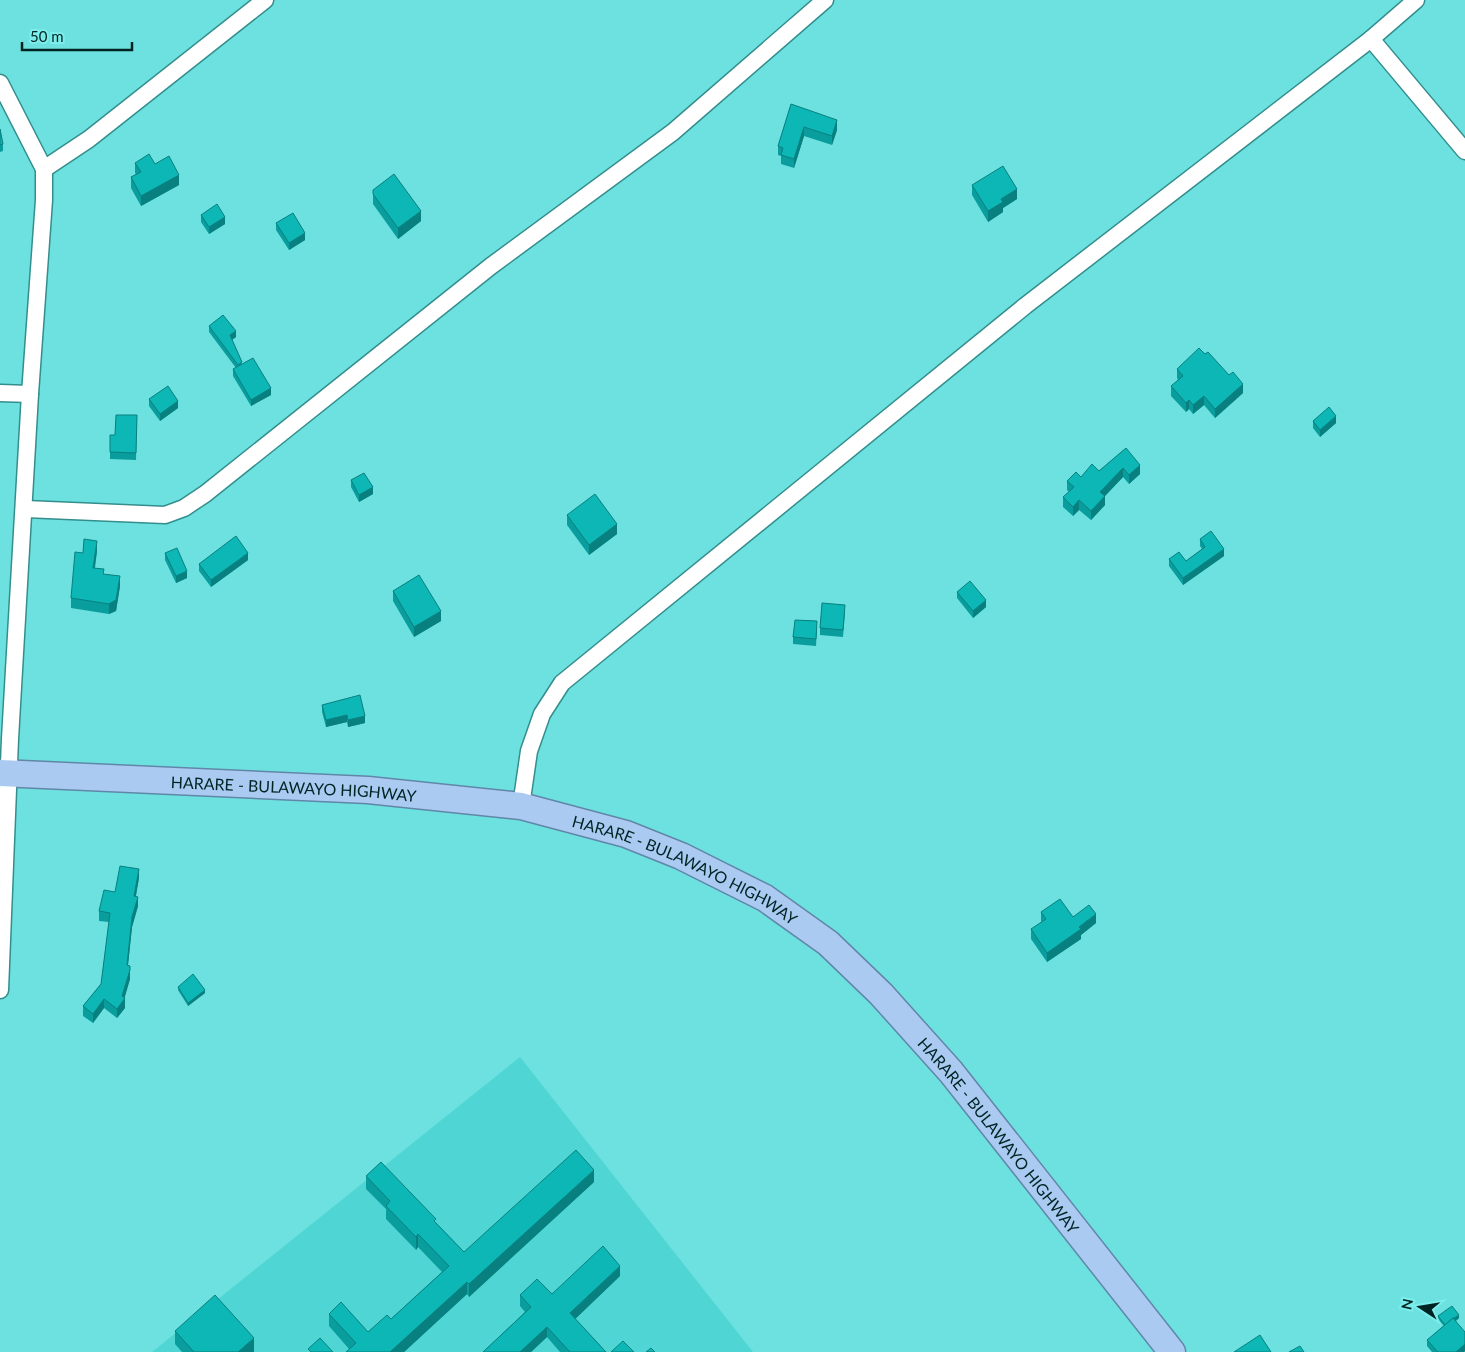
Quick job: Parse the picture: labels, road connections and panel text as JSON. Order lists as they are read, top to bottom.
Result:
{
  "streets": {
    "highway": ["HARARE - BULAWAYO HIGHWAY"]
  },
  "scale_bar": "50 m",
  "north": "left"
}
